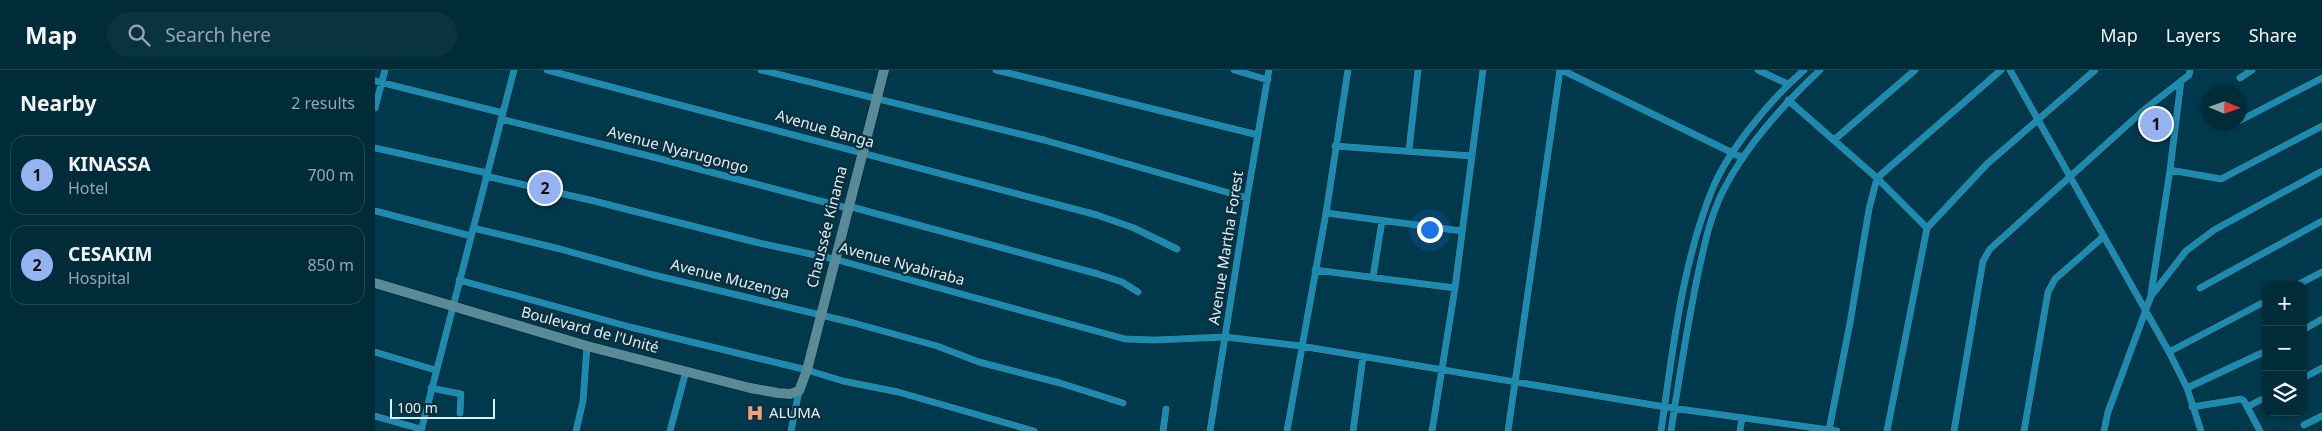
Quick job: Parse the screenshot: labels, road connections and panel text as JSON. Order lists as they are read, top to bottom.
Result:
{
  "streets": {
    "street": [
      "Avenue Banga",
      "Avenue Nyarugongo",
      "Chaussée Kinama",
      "Avenue Martha Forest",
      "Avenue Nyabiraba",
      "Avenue Muzenga",
      "Boulevard de l'Unité"
    ]
  },
  "crossings": [
    ["Avenue Banga", "Chaussée Kinama"],
    ["Avenue Nyarugongo", "Chaussée Kinama"],
    ["Chaussée Kinama", "Avenue Nyabiraba"],
    ["Chaussée Kinama", "Avenue Muzenga"],
    ["Chaussée Kinama", "Boulevard de l'Unité"],
    ["Avenue Martha Forest", "Avenue Nyabiraba"]
  ],
  "places": {
    "hospital": ["ALUMA"]
  },
  "scale_bar": "100 m",
  "north": "right",
  "page": {
    "header": "Map",
    "search": "Search here",
    "nav": ["Map", "Layers", "Share"],
    "heading": ["Nearby", "2 results"],
    "pins": ["1", "2"],
    "list": [
      {
        "mark": "1",
        "name": "KINASSA",
        "note": "Hotel",
        "value": "700 m"
      },
      {
        "mark": "2",
        "name": "CESAKIM",
        "note": "Hospital",
        "value": "850 m"
      }
    ],
    "map_buttons": ["+", "−"],
    "scale": "100 m"
  }
}
